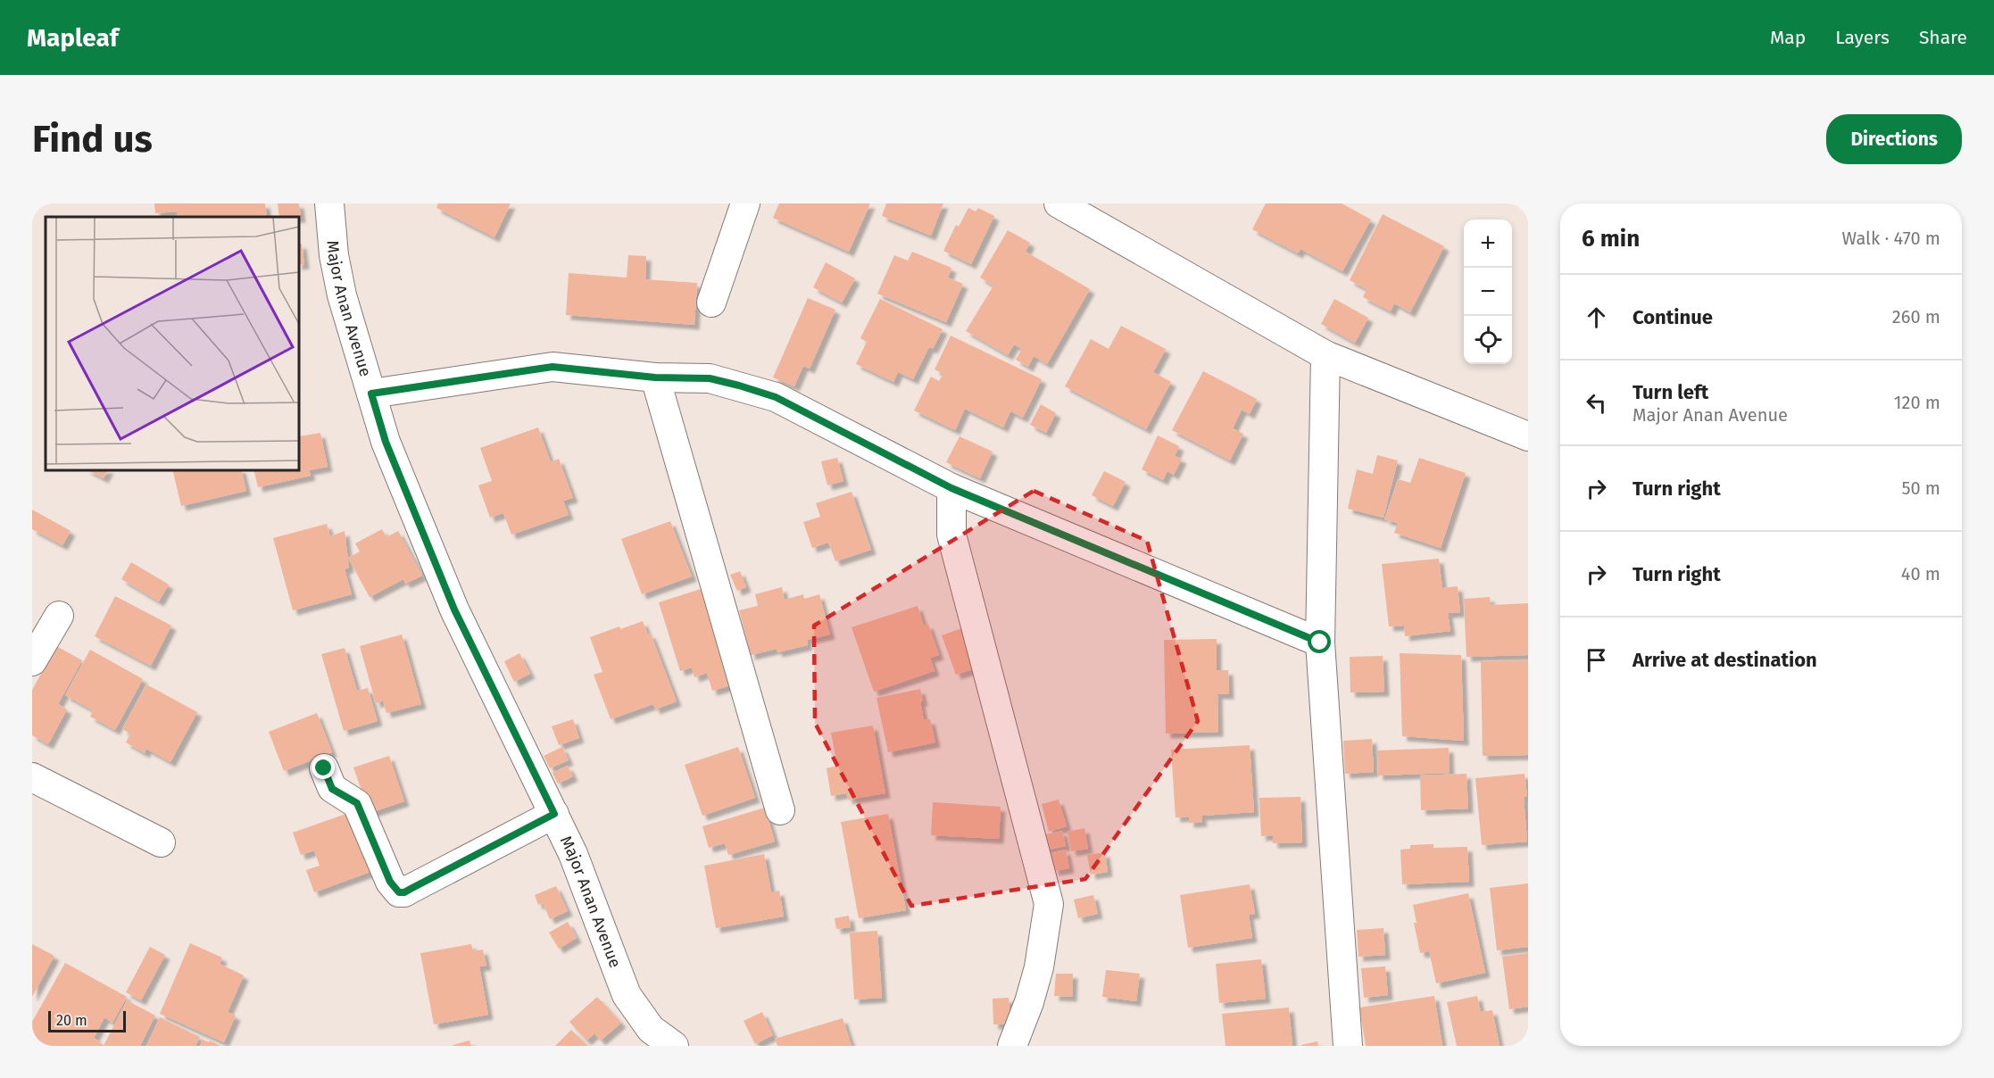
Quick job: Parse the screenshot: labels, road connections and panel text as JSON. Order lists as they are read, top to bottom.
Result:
{
  "streets": {
    "street": ["Major Anan Avenue"]
  },
  "scale_bar": "20 m",
  "page": {
    "header": "Mapleaf",
    "nav": ["Map", "Layers", "Share"],
    "buttons": "Directions",
    "title": "Find us",
    "heading": ["6 min", "Walk · 470 m"],
    "map_buttons": ["+", "−"],
    "list": [
      ["Continue", "260 m"],
      ["Turn left", "Major Anan Avenue", "120 m"],
      ["Turn right", "50 m"],
      ["Turn right", "40 m"],
      "Arrive at destination"
    ],
    "scale": "20 m"
  }
}
